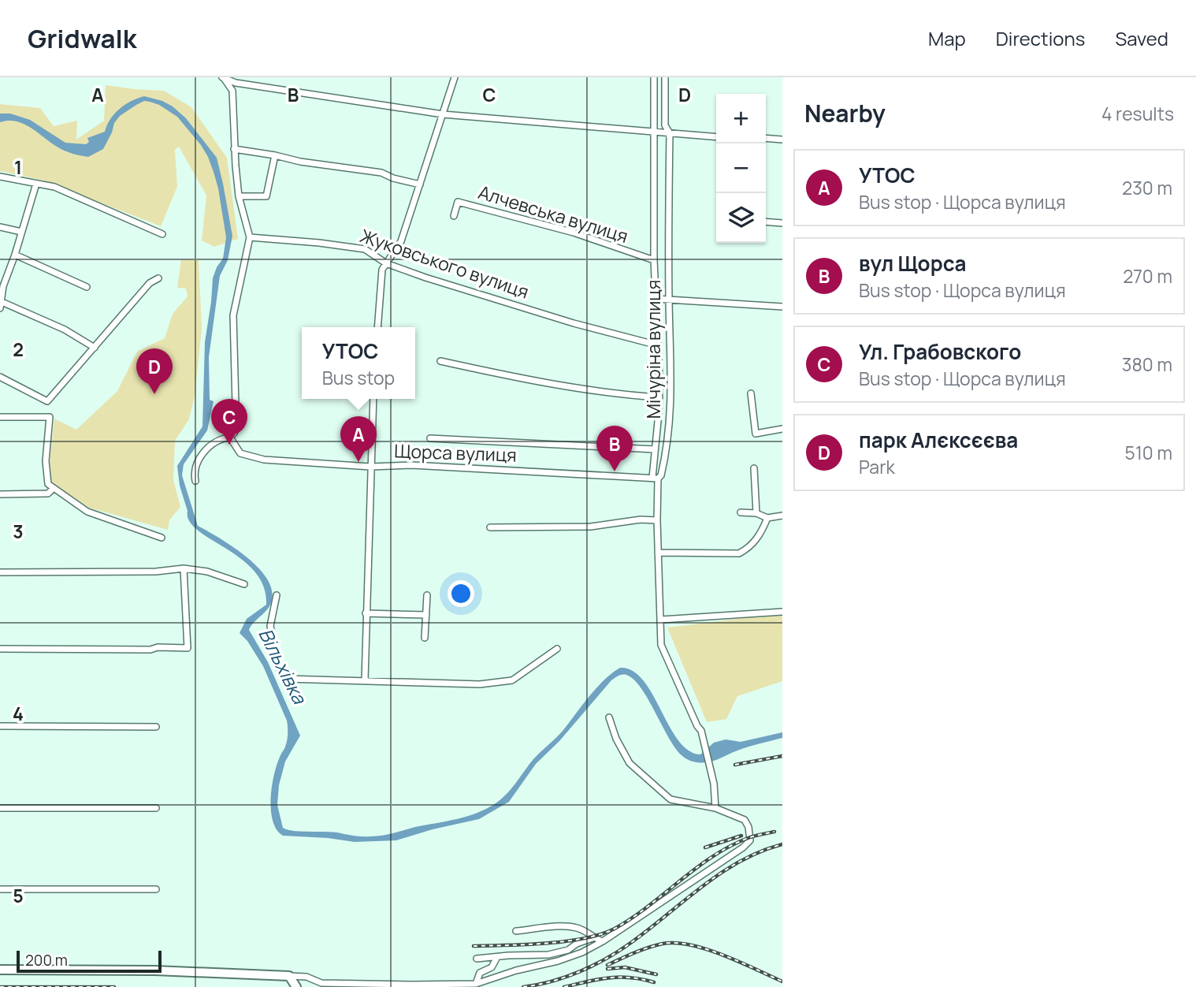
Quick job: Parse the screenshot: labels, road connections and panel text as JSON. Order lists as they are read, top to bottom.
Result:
{
  "streets": {
    "street": [
      "Алчевська вулиця",
      "Жуковського вулиця",
      "Мічуріна вулиця",
      "Щорса вулиця"
    ]
  },
  "crossings": [
    ["Алчевська вулиця", "Мічуріна вулиця"],
    ["Жуковського вулиця", "Мічуріна вулиця"],
    ["Мічуріна вулиця", "Щорса вулиця"]
  ],
  "water": ["Вільхівка"],
  "scale_bar": "200 m",
  "page": {
    "header": "Gridwalk",
    "nav": ["Map", "Directions", "Saved"],
    "heading": ["Nearby", "4 results"],
    "map_buttons": ["+", "−"],
    "list": [
      {
        "mark": "A",
        "name": "УТОС",
        "note": "Bus stop · Щорса вулиця",
        "value": "230 m"
      },
      {
        "mark": "B",
        "name": "вул Щорса",
        "note": "Bus stop · Щорса вулиця",
        "value": "270 m"
      },
      {
        "mark": "C",
        "name": "Ул. Грабовского",
        "note": "Bus stop · Щорса вулиця",
        "value": "380 m"
      },
      {
        "mark": "D",
        "name": "парк Алєксєєва",
        "note": "Park",
        "value": "510 m"
      }
    ],
    "popup": ["УТОС", "Bus stop"],
    "pins": [
      "D",
      "C",
      "A",
      "B"
    ],
    "scale": "200 m"
  },
  "grid": {
    "columns": [
      "A",
      "B",
      "C",
      "D"
    ],
    "rows": [
      "1",
      "2",
      "3",
      "4",
      "5"
    ]
  }
}
